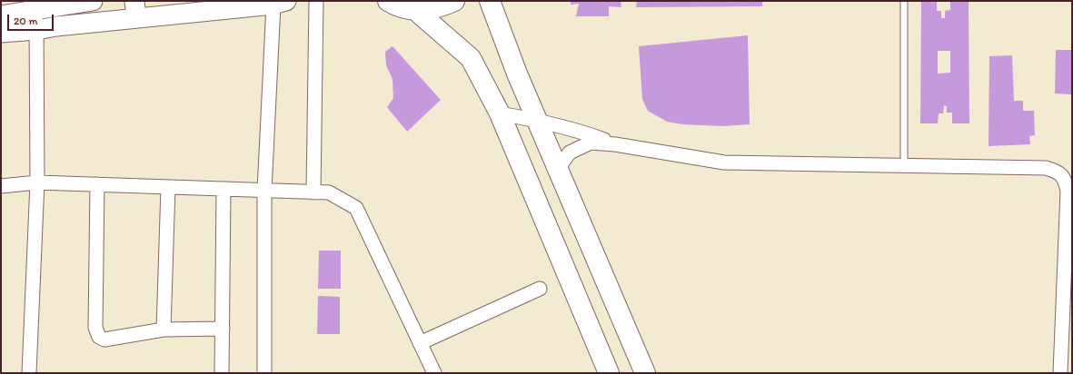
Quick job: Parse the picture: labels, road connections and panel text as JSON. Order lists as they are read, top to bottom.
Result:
{
  "scale_bar": "20 m"
}
